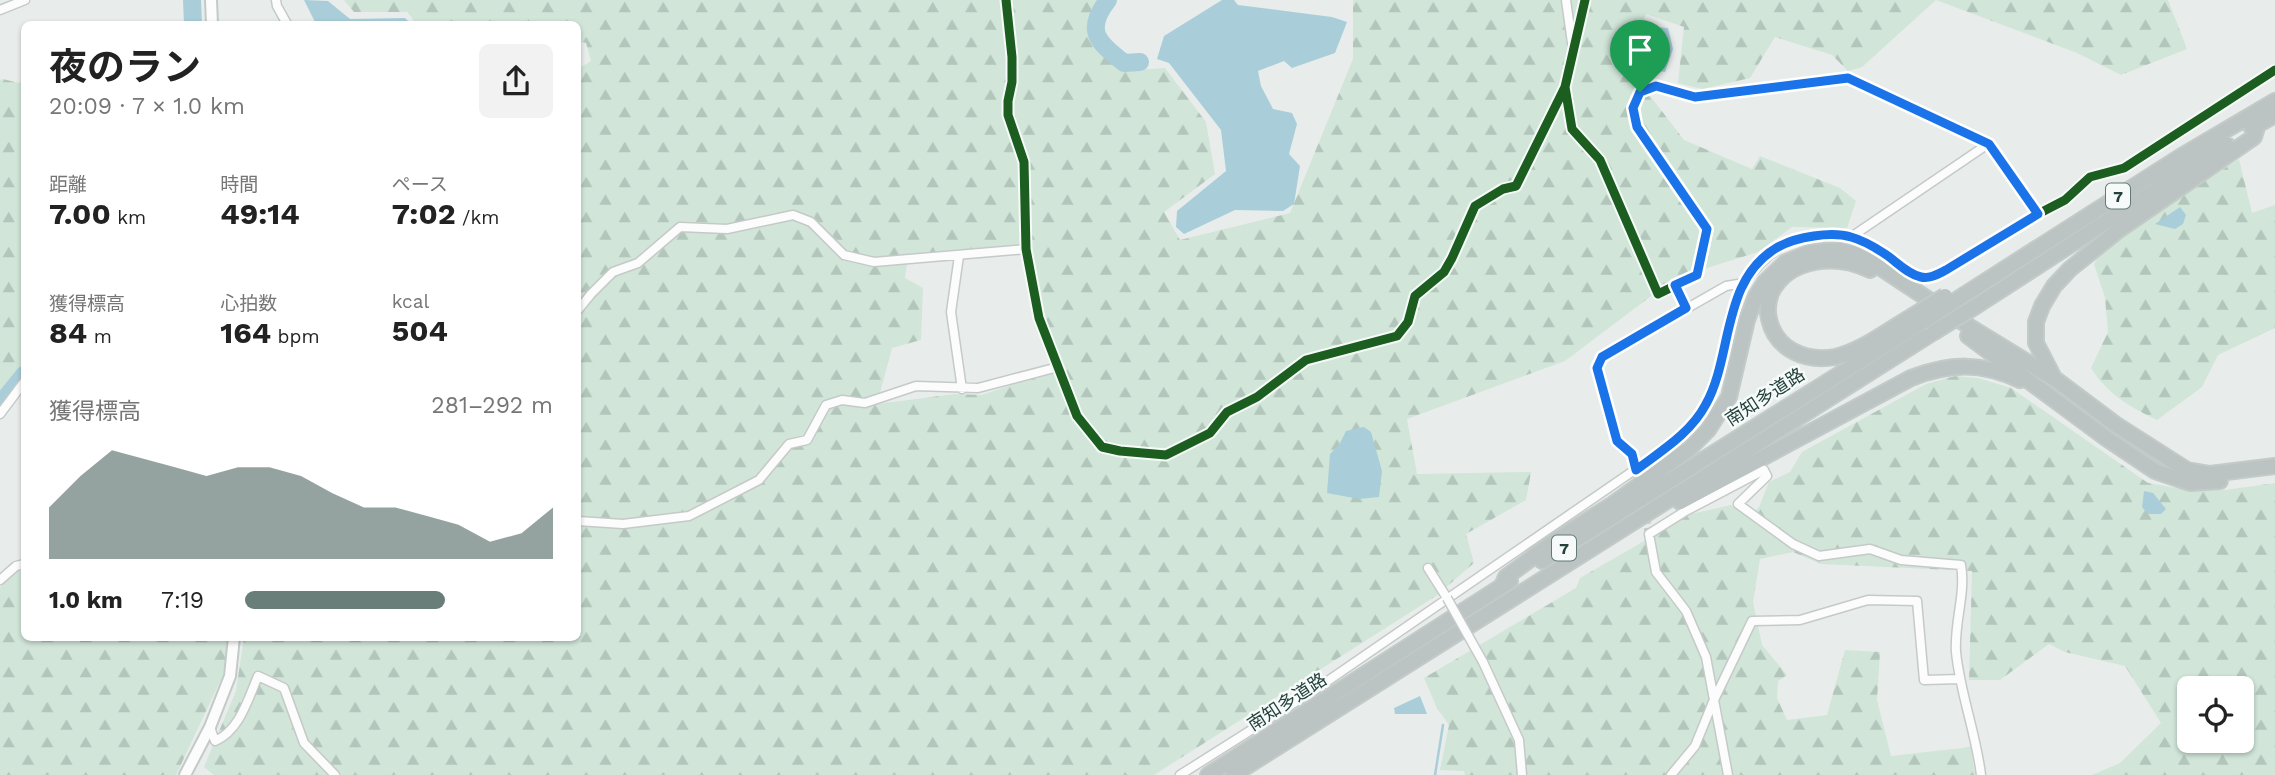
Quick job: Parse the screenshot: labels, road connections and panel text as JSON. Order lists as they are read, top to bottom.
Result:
{
  "streets": {
    "highway": ["7", "南知多道路"]
  },
  "page": {
    "heading": ["夜のラン", "20:09 · 7 × 1.0 km"],
    "stats": [
      ["距離", "7.00 km"],
      ["時間", "49:14"],
      ["ペース", "7:02 /km"],
      ["獲得標高", "84 m"],
      ["心拍数", "164 bpm"],
      ["kcal", "504"]
    ],
    "chart": ["獲得標高", "281–292 m"],
    "list": [
      {
        "name": "1.0 km",
        "note": "7:19"
      }
    ]
  }
}
